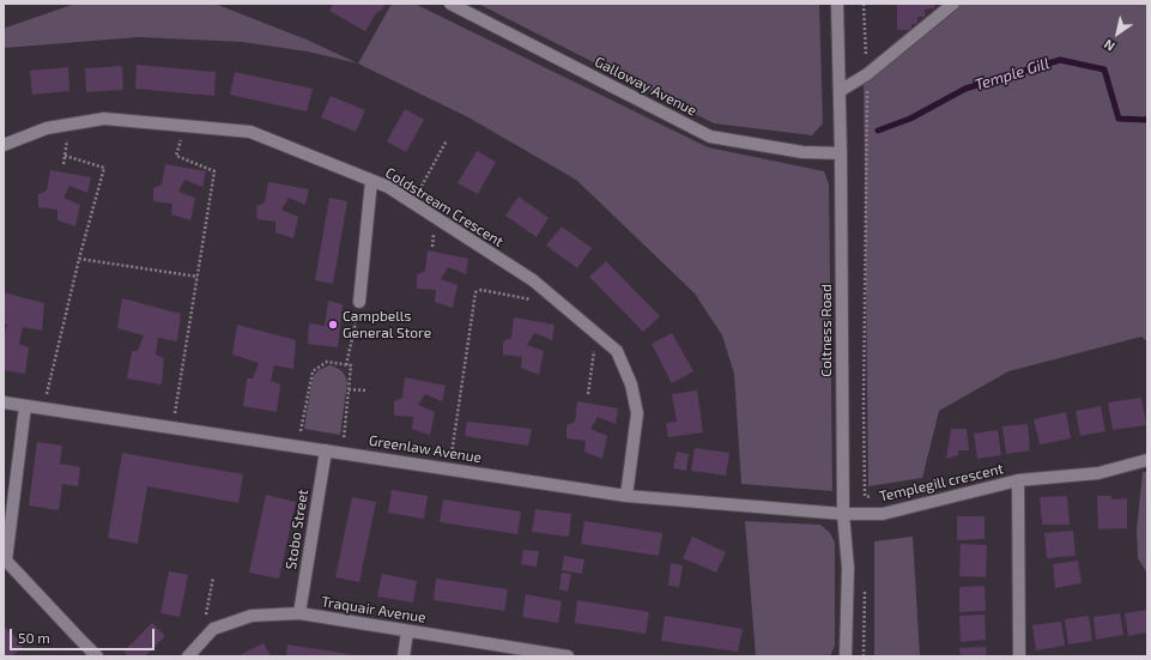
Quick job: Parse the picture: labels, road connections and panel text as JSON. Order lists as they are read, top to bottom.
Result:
{
  "streets": {
    "street": [
      "Galloway Avenue",
      "Coldstream Crescent",
      "Coltness Road",
      "Greenlaw Avenue",
      "Templegill crescent",
      "Stobo Street",
      "Traquair Avenue"
    ]
  },
  "crossings": [
    ["Galloway Avenue", "Coltness Road"],
    ["Coldstream Crescent", "Greenlaw Avenue"],
    ["Coltness Road", "Greenlaw Avenue"],
    ["Coltness Road", "Templegill crescent"],
    ["Greenlaw Avenue", "Templegill crescent"],
    ["Greenlaw Avenue", "Stobo Street"],
    ["Stobo Street", "Traquair Avenue"]
  ],
  "water": ["Temple Gill"],
  "places": ["Campbells General Store"],
  "scale_bar": "50 m",
  "north": "bottom left"
}
